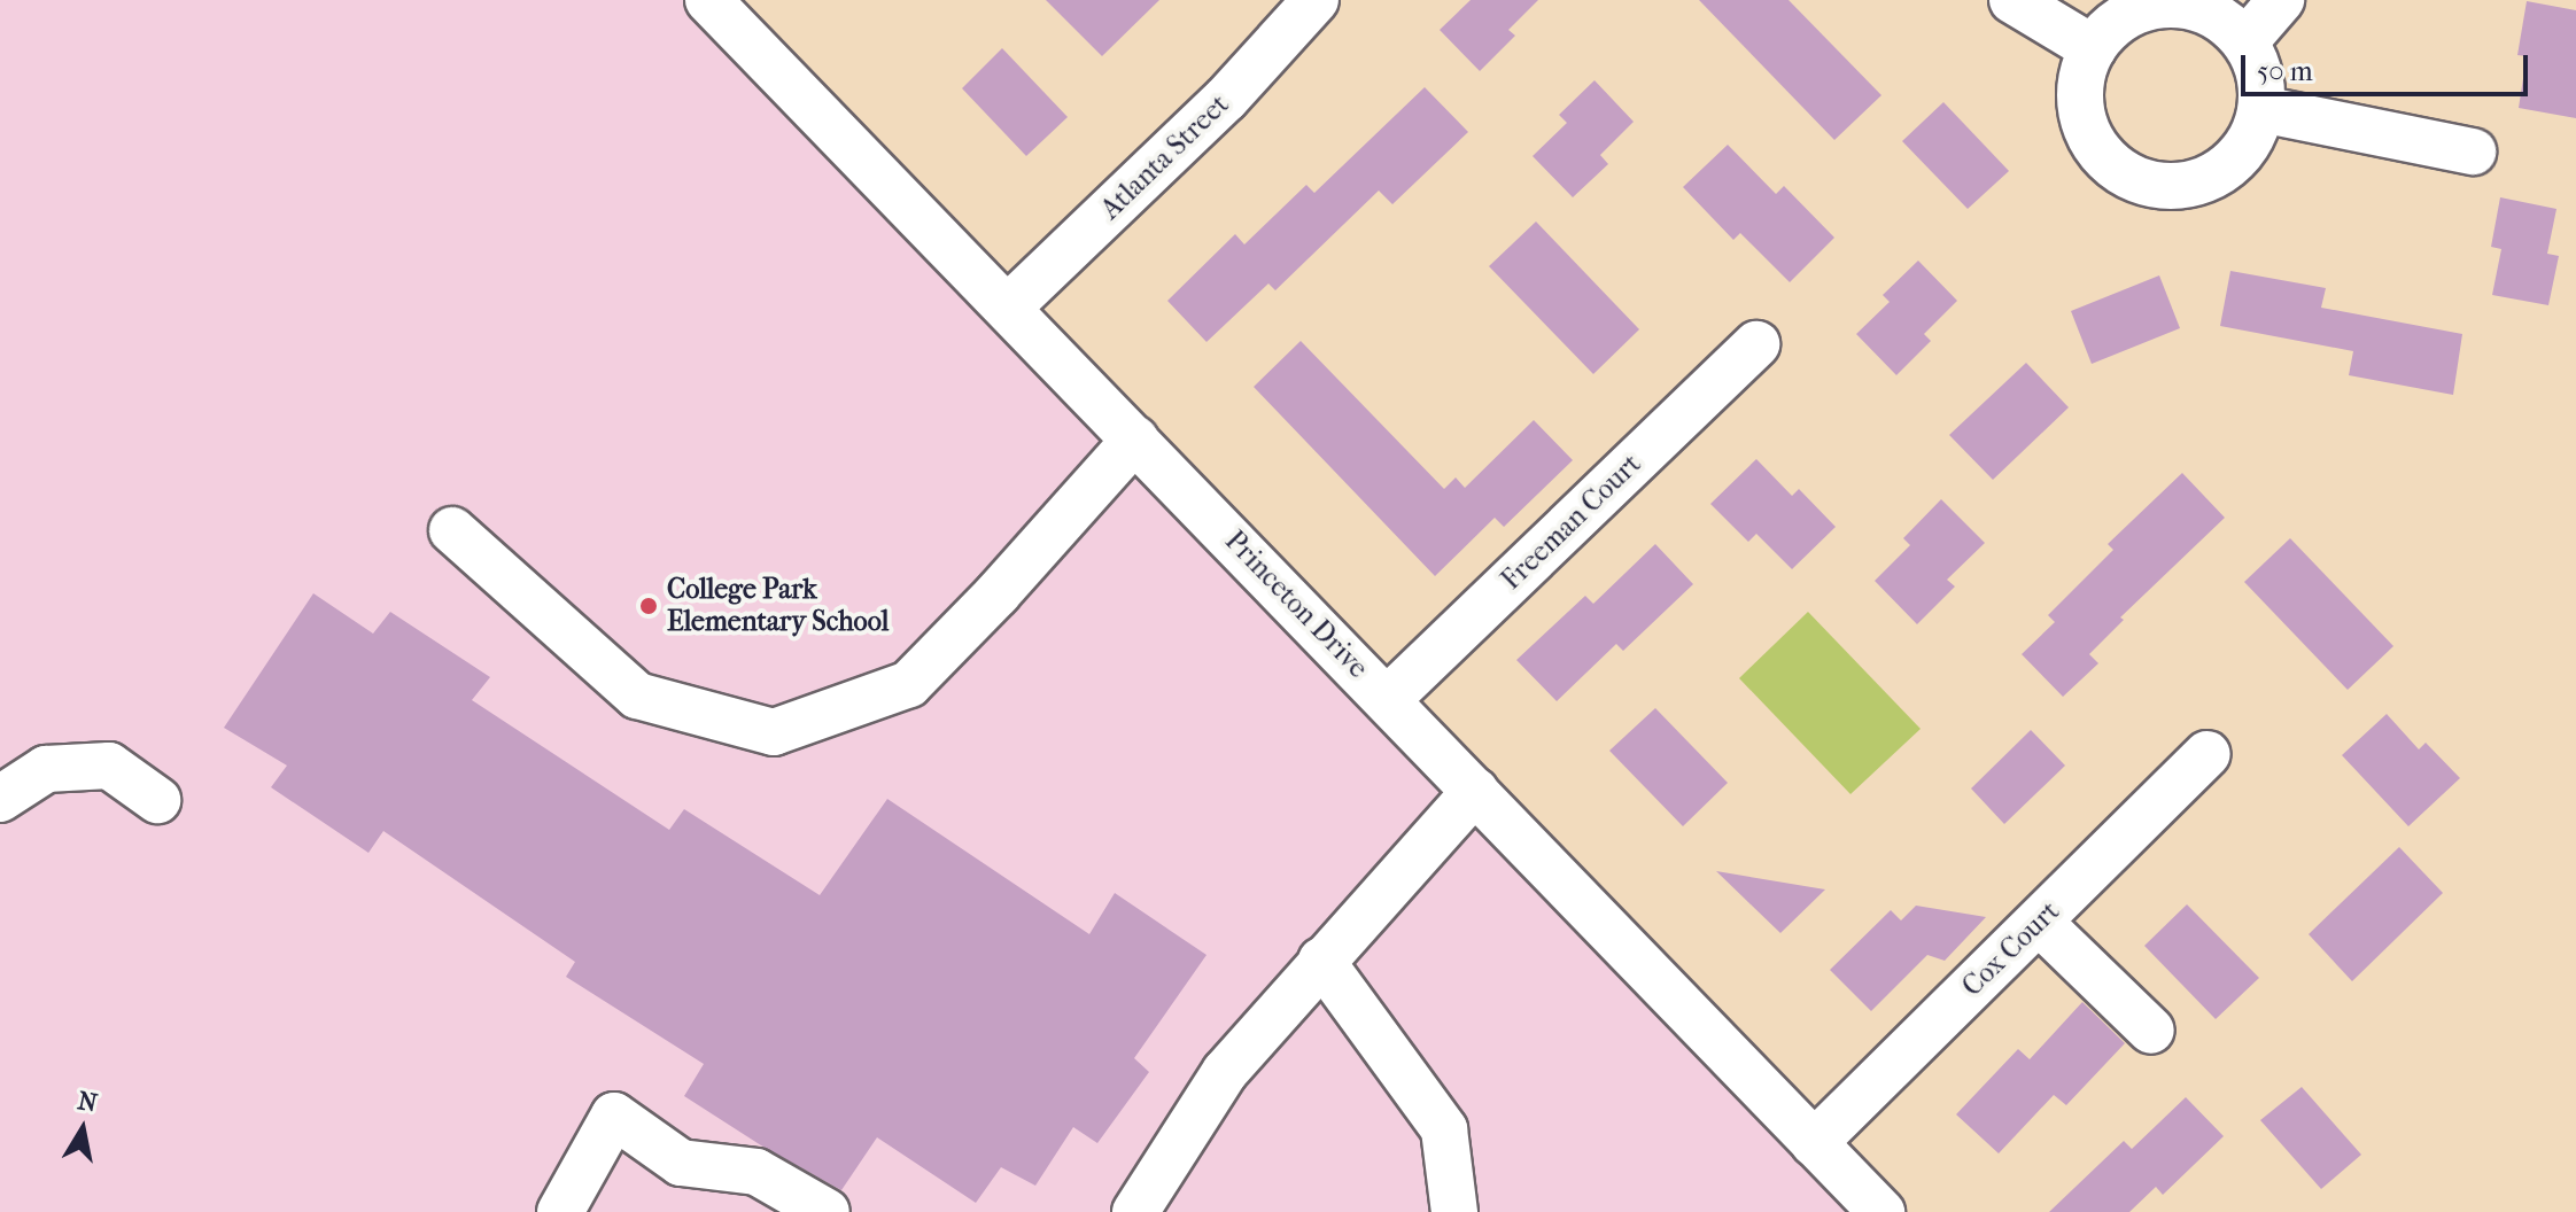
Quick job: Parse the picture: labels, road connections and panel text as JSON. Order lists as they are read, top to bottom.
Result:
{
  "streets": {
    "street": [
      "Atlanta Street",
      "Freeman Court",
      "Princeton Drive",
      "Cox Court"
    ]
  },
  "crossings": [
    ["Atlanta Street", "Princeton Drive"],
    ["Freeman Court", "Princeton Drive"],
    ["Princeton Drive", "Cox Court"]
  ],
  "places": ["College Park Elementary School"],
  "scale_bar": "50 m",
  "north": "top"
}
